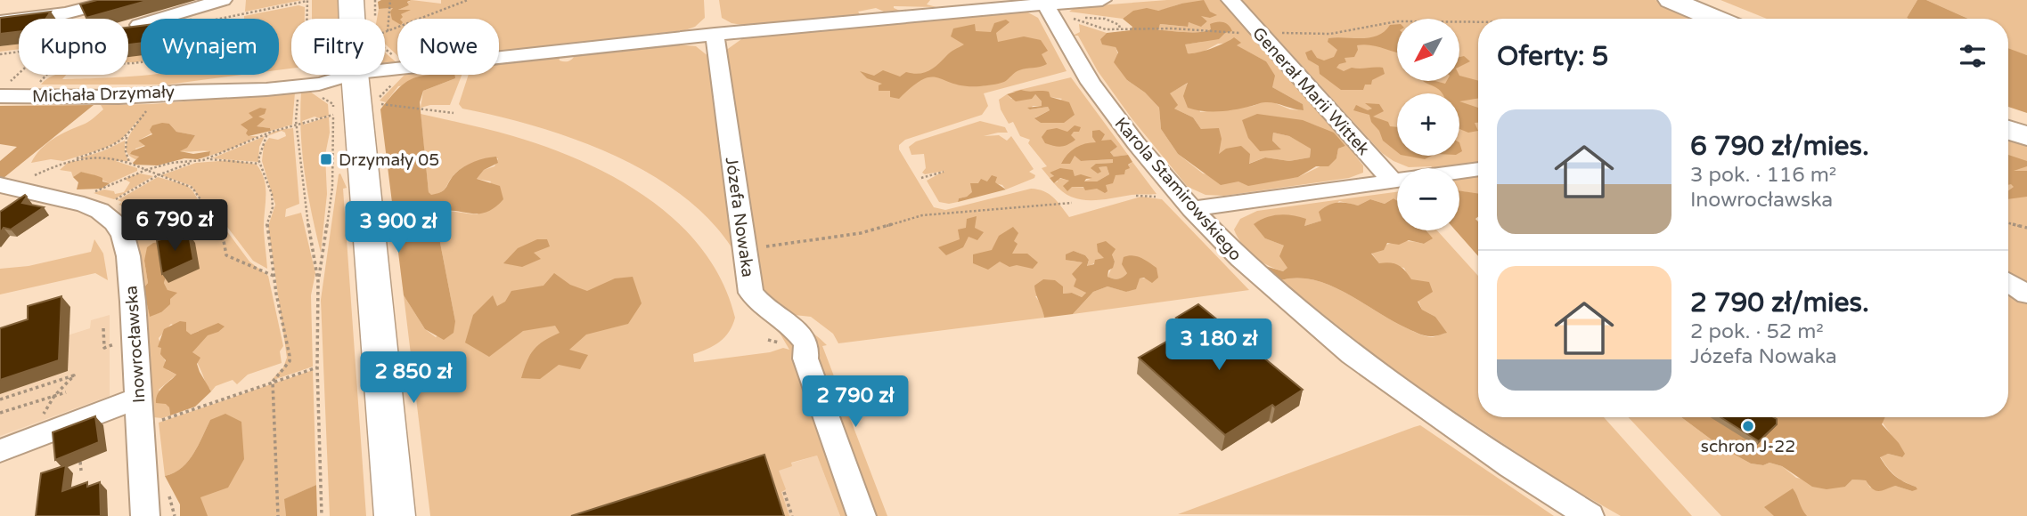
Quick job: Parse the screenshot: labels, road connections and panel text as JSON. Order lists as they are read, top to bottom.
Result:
{
  "streets": {
    "street": [
      "Generał Marii Wittek",
      "Michała Drzymały",
      "Karola Stamirowskiego",
      "Józefa Nowaka",
      "Inowrocławska"
    ]
  },
  "crossings": [
    ["Michała Drzymały", "Karola Stamirowskiego"],
    ["Michała Drzymały", "Józefa Nowaka"]
  ],
  "places": {
    "transit": ["Drzymały 05"],
    "other": ["schron J-22"]
  },
  "north": "bottom left",
  "page": {
    "map_buttons": ["+", "−"],
    "chip": [
      "Kupno",
      "Wynajem",
      "Filtry",
      "Nowe"
    ],
    "heading": "Oferty: 5",
    "list": [
      {
        "name": "6 790 zł/mies.",
        "note": "3 pok. · 116 m² · Inowrocławska"
      },
      {
        "name": "2 790 zł/mies.",
        "note": "2 pok. · 52 m² · Józefa Nowaka"
      }
    ],
    "price": [
      "6 790 zł",
      "3 900 zł",
      "3 180 zł",
      "2 850 zł",
      "2 790 zł"
    ]
  }
}
